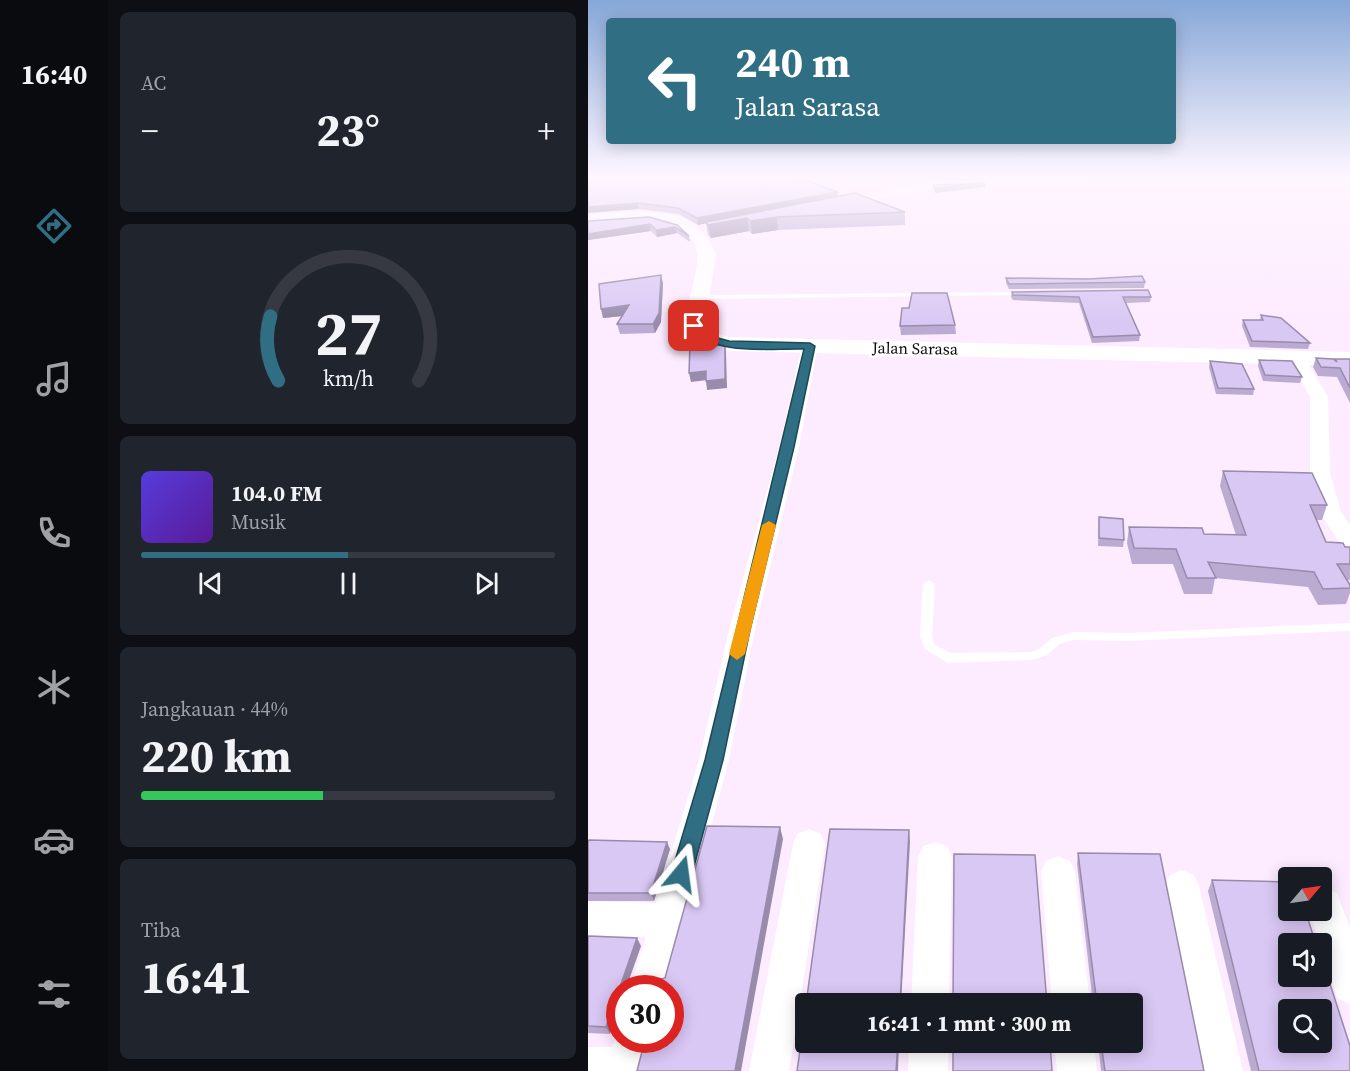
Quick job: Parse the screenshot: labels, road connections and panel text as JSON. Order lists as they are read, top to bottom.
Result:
{
  "streets": {
    "street": ["Jalan Sarasa"]
  },
  "north": "top right",
  "page": {
    "tabs": "16:40",
    "tile": [
      "AC",
      ["Jangkauan · 44%", "220 km"],
      ["Tiba", "16:41"]
    ],
    "turn": ["240 m", "Jalan Sarasa"],
    "heat": ["−", "23°", "+"],
    "song": ["104.0 FM", "Musik"],
    "limit": "30",
    "trip": "16:41 · 1 mnt · 300 m",
    "gauge": ["27", "km/h"]
  }
}
